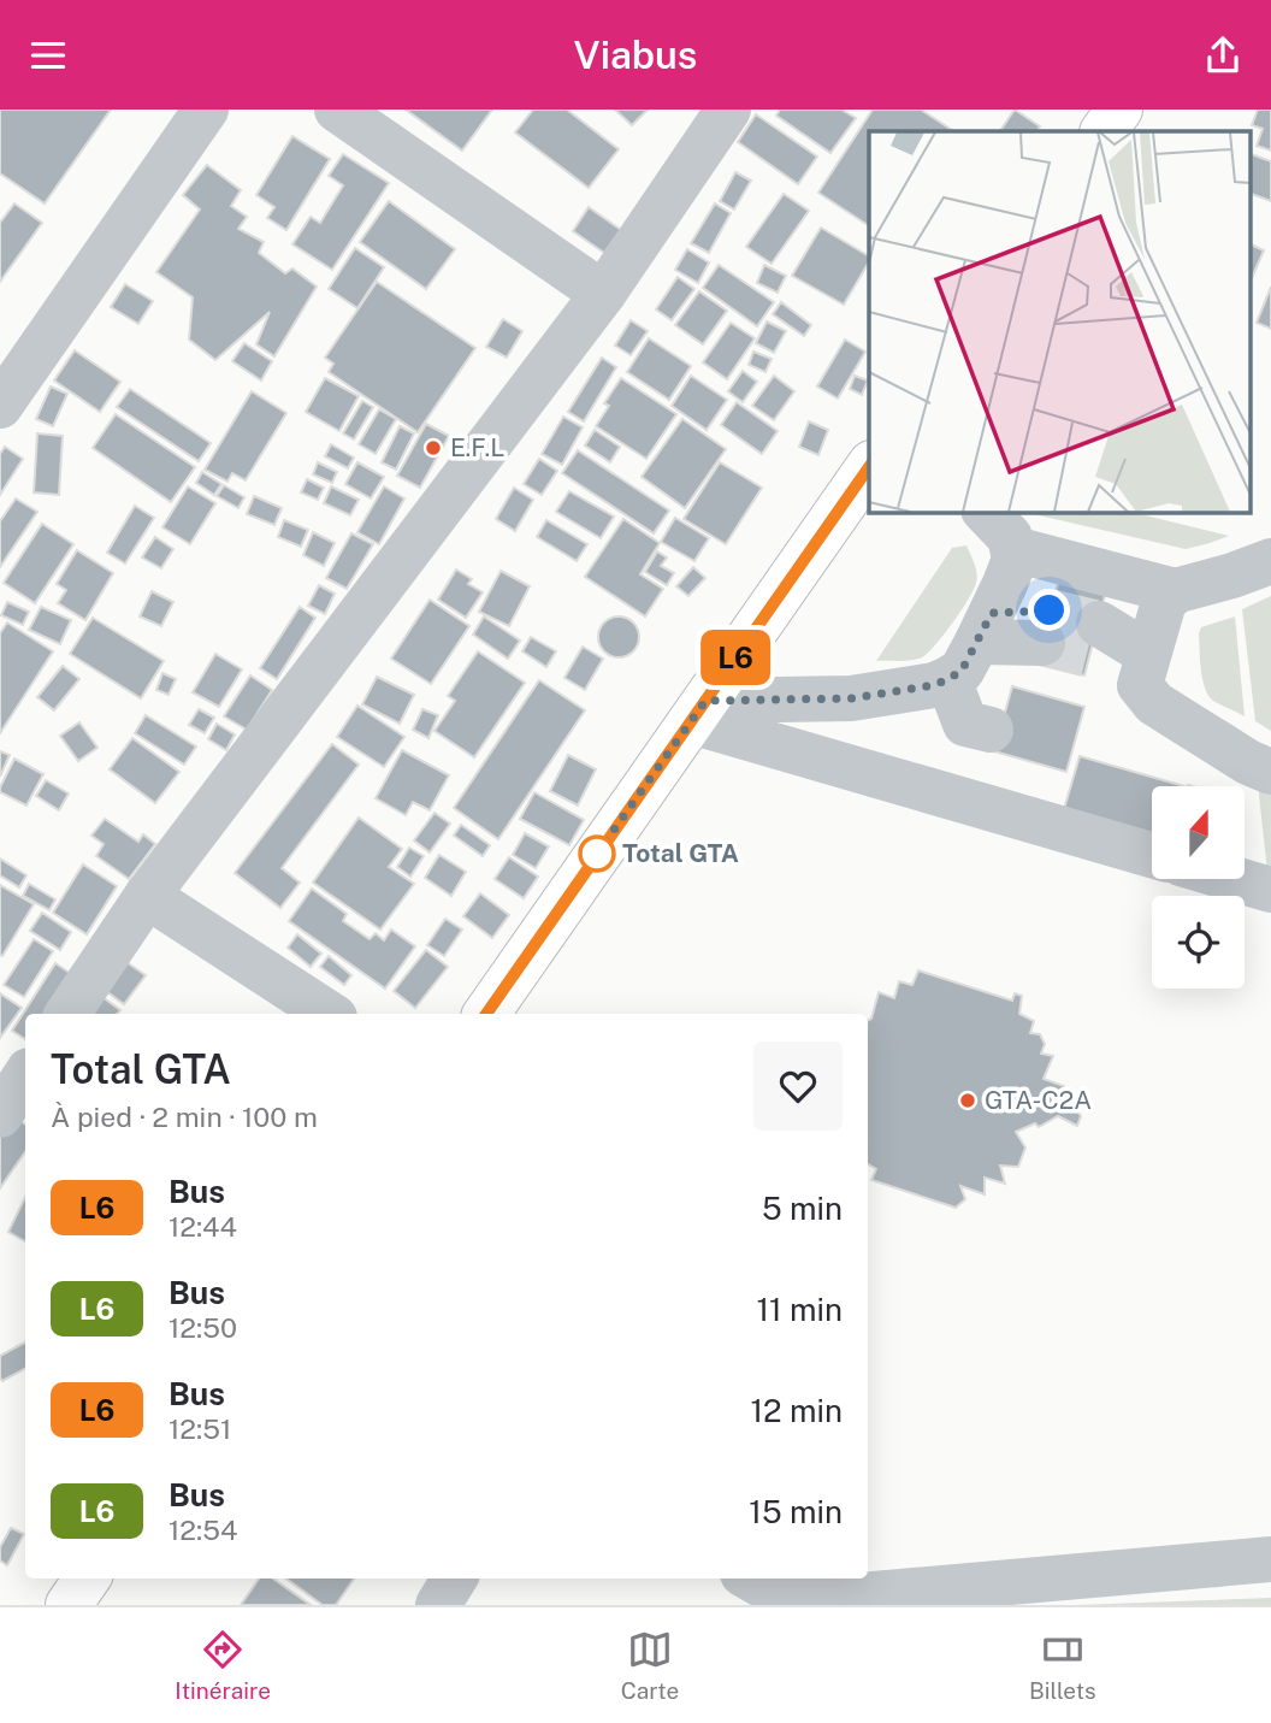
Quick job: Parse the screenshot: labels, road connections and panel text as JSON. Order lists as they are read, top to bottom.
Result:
{
  "places": ["E.F.L", "Total GTA", "GTA-C2A"],
  "lines": ["bus line L6"],
  "north": "top",
  "page": {
    "header": "Viabus",
    "on_map": "L6",
    "heading": ["Total GTA", "À pied · 2 min · 100 m"],
    "list": [
      {
        "mark": "L6",
        "name": "Bus",
        "note": "12:44",
        "value": "5 min"
      },
      {
        "mark": "L6",
        "name": "Bus",
        "note": "12:50",
        "value": "11 min"
      },
      {
        "mark": "L6",
        "name": "Bus",
        "note": "12:51",
        "value": "12 min"
      },
      {
        "mark": "L6",
        "name": "Bus",
        "note": "12:54",
        "value": "15 min"
      }
    ],
    "tabs": ["Itinéraire", "Carte", "Billets"]
  }
}
